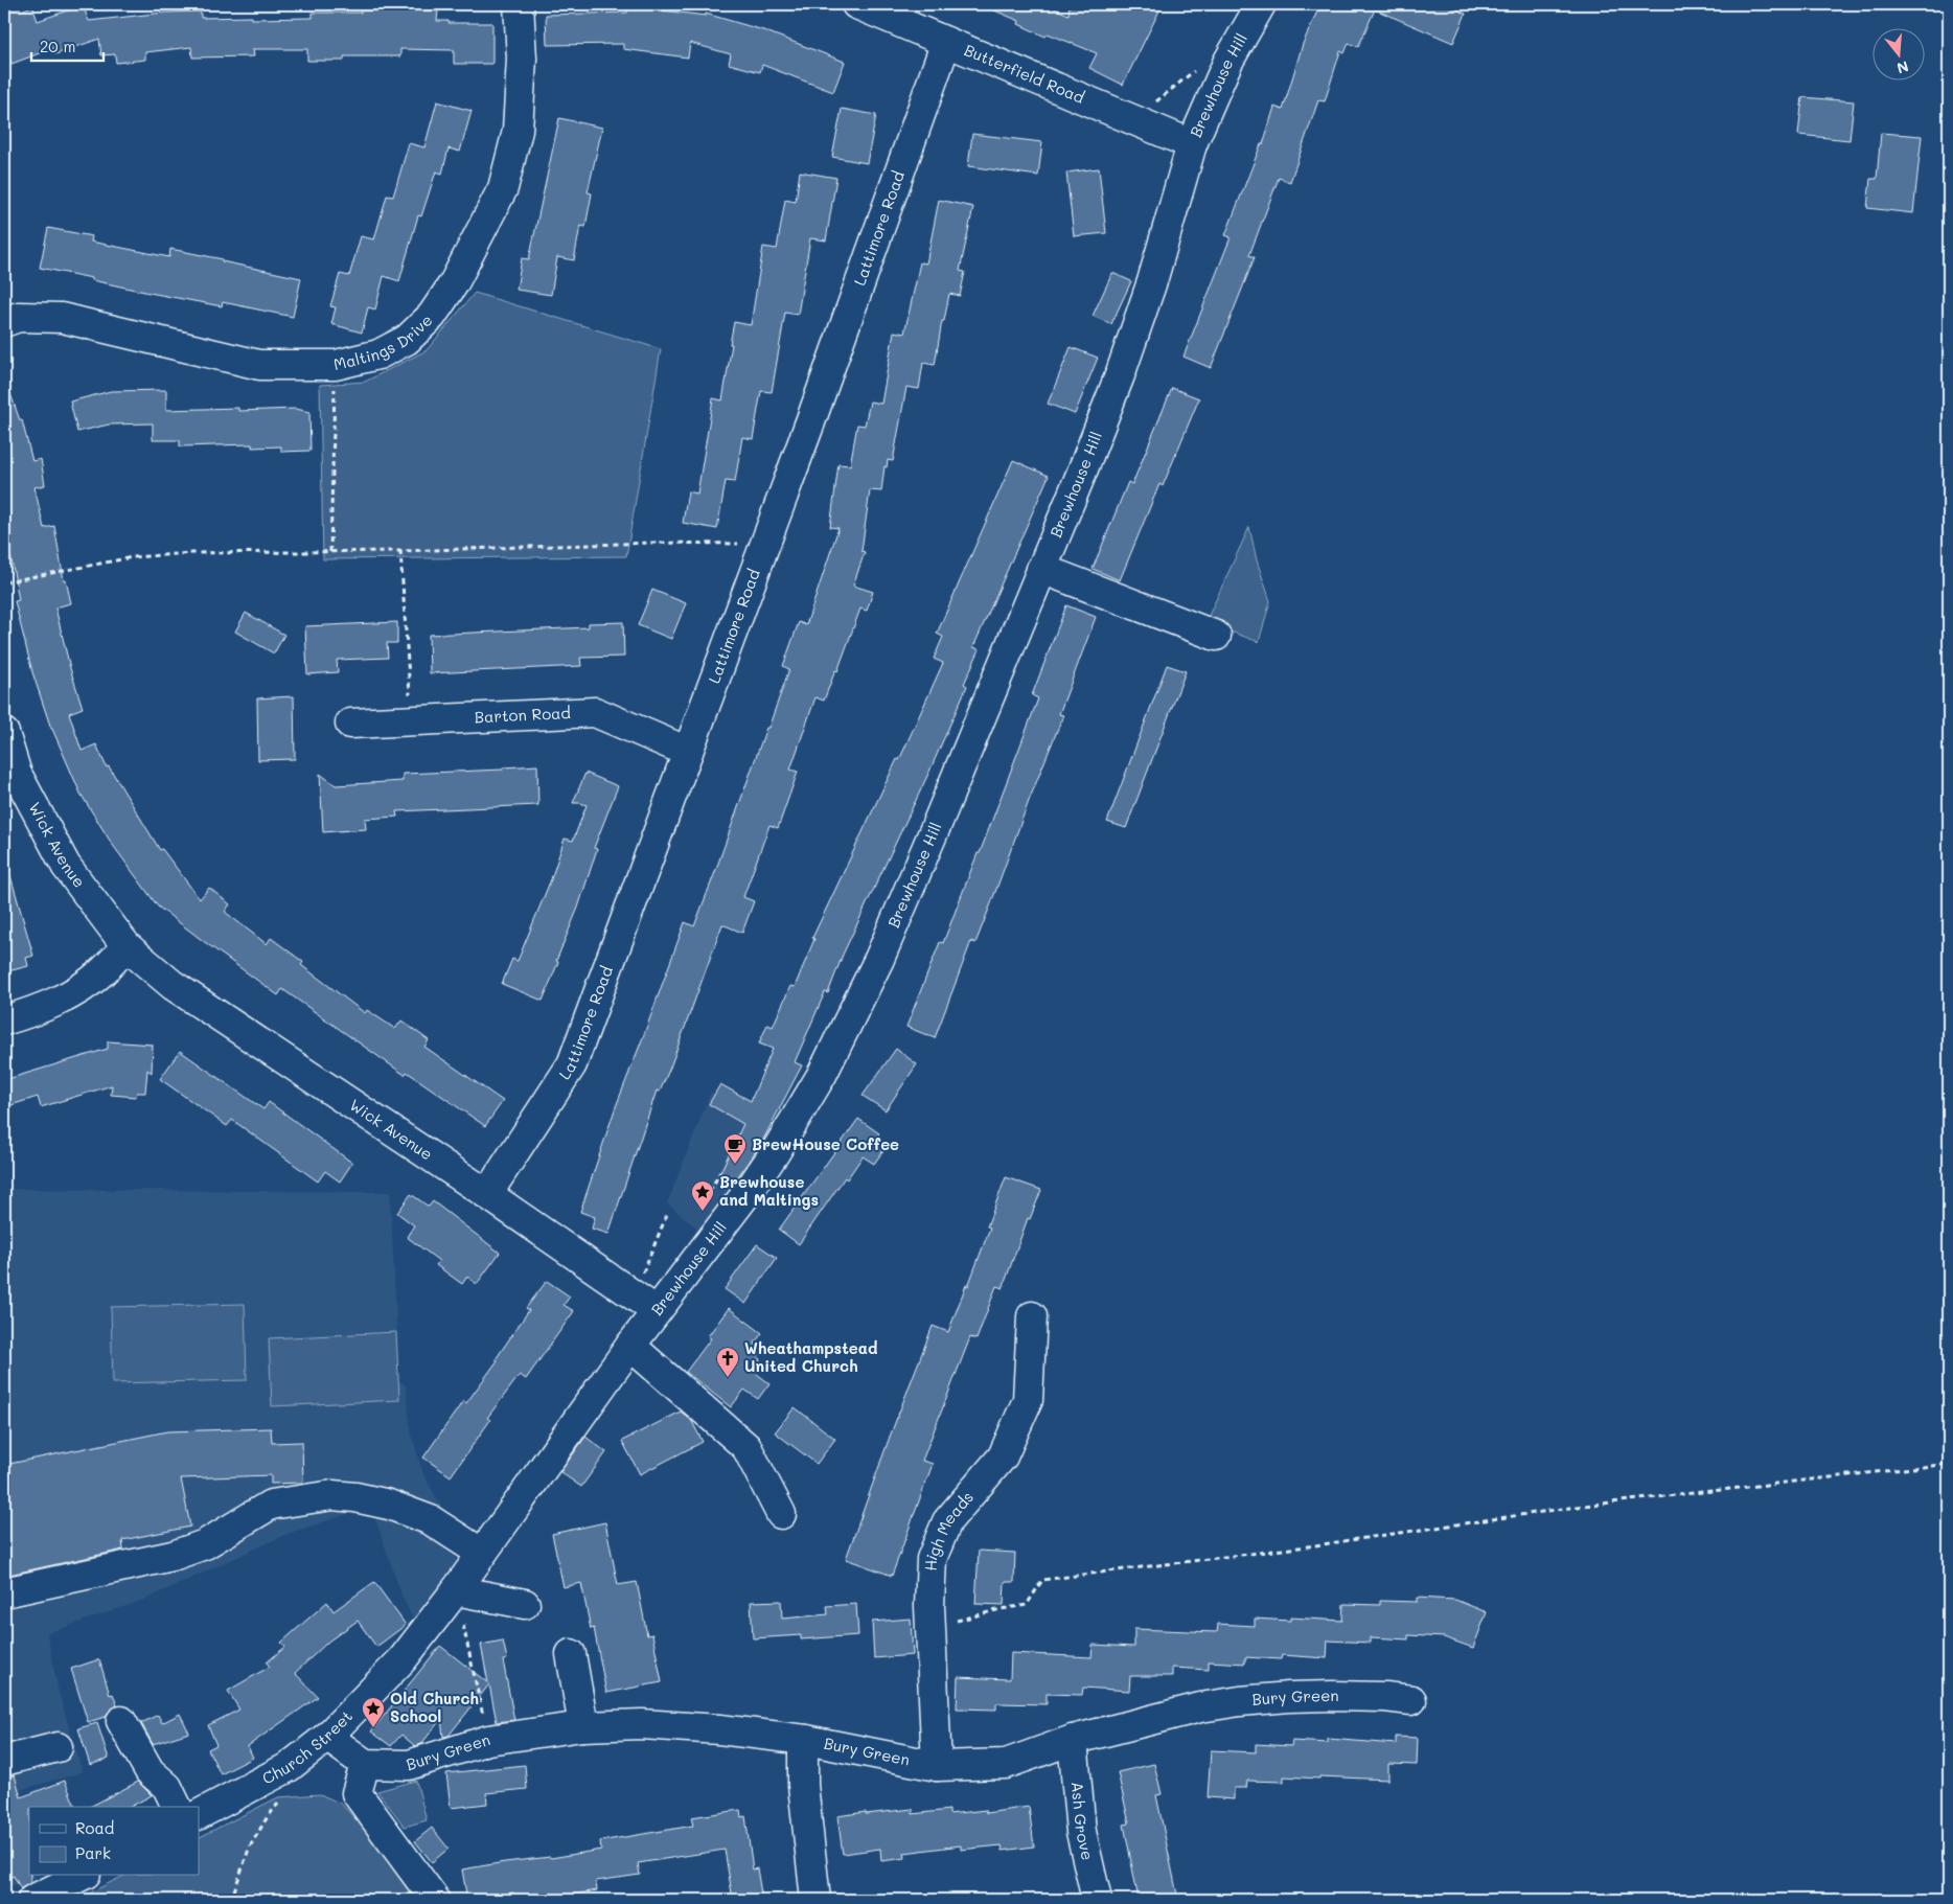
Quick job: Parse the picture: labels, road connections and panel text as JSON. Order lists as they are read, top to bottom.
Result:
{
  "streets": {
    "street": [
      "Butterfield Road",
      "Brewhouse Hill",
      "Lattimore Road",
      "Maltings Drive",
      "Barton Road",
      "Wick Avenue",
      "High Meads",
      "Bury Green",
      "Church Street",
      "Ash Grove"
    ]
  },
  "crossings": [
    ["Butterfield Road", "Brewhouse Hill"],
    ["Butterfield Road", "Lattimore Road"],
    ["Brewhouse Hill", "Wick Avenue"],
    ["Brewhouse Hill", "Church Street"],
    ["Lattimore Road", "Barton Road"],
    ["Lattimore Road", "Wick Avenue"],
    ["High Meads", "Bury Green"],
    ["Bury Green", "Ash Grove"]
  ],
  "places": {
    "cafe": ["BrewHouse Coffee"],
    "place": ["Brewhouse and Maltings", "Old Church School"],
    "church": ["Wheathampstead United Church"]
  },
  "legend": ["Road", "Park"],
  "scale_bar": "20 m",
  "north": "bottom"
}
